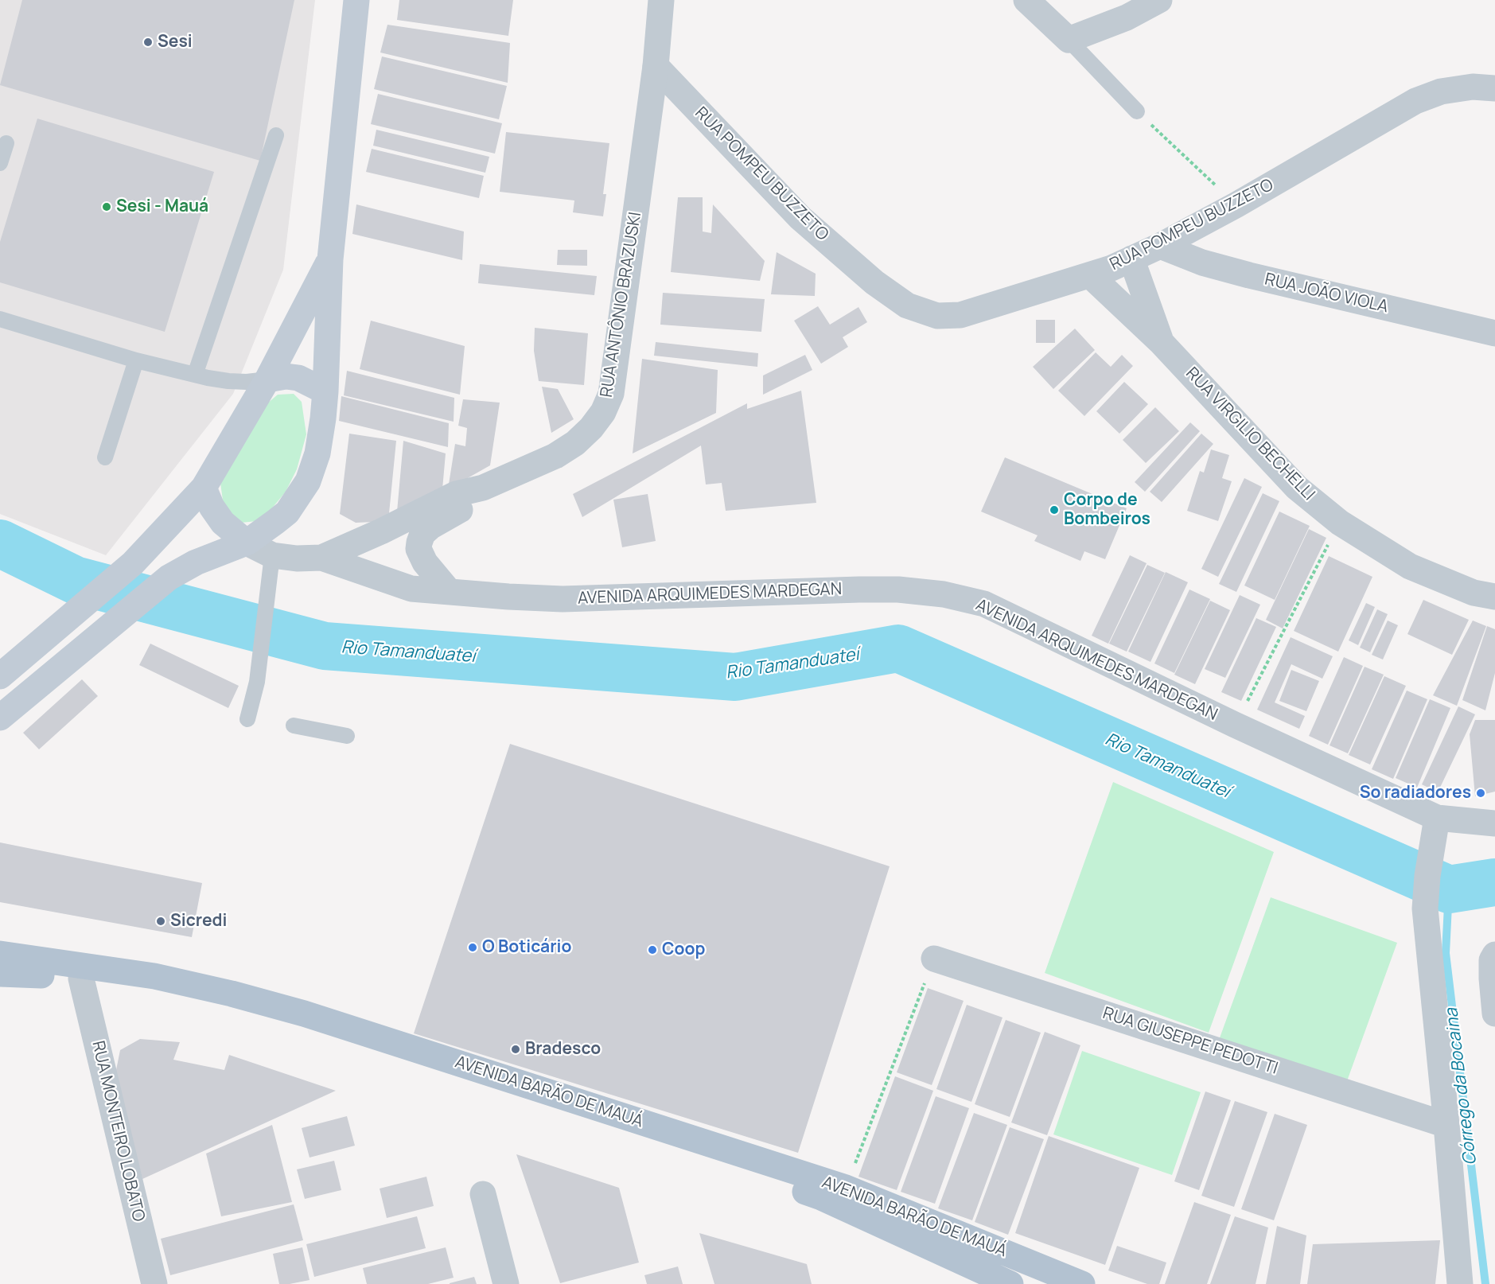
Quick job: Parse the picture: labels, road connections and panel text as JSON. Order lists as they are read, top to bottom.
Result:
{
  "streets": {
    "main road": ["AVENIDA BARÃO DE MAUÁ"],
    "street": [
      "RUA POMPEU BUZZETO",
      "RUA JOÃO VIOLA",
      "RUA ANTÔNIO BRAZUSKI",
      "RUA VIRGILIO BECHELLI",
      "AVENIDA ARQUIMEDES MARDEGAN",
      "RUA GIUSEPPE PEDOTTI",
      "RUA MONTEIRO LOBATO"
    ]
  },
  "crossings": [
    ["RUA POMPEU BUZZETO", "RUA JOÃO VIOLA"],
    ["RUA POMPEU BUZZETO", "RUA ANTÔNIO BRAZUSKI"],
    ["RUA POMPEU BUZZETO", "RUA VIRGILIO BECHELLI"],
    ["RUA ANTÔNIO BRAZUSKI", "AVENIDA ARQUIMEDES MARDEGAN"],
    ["AVENIDA BARÃO DE MAUÁ", "RUA MONTEIRO LOBATO"]
  ],
  "water": ["Rio Tamanduateí", "Córrego da Bocaina"],
  "places": [
    "Sesi",
    "Sesi - Mauá",
    "Corpo de Bombeiros",
    "So radiadores",
    "Sicredi",
    "O Boticário",
    "Coop",
    "Bradesco"
  ]
}
